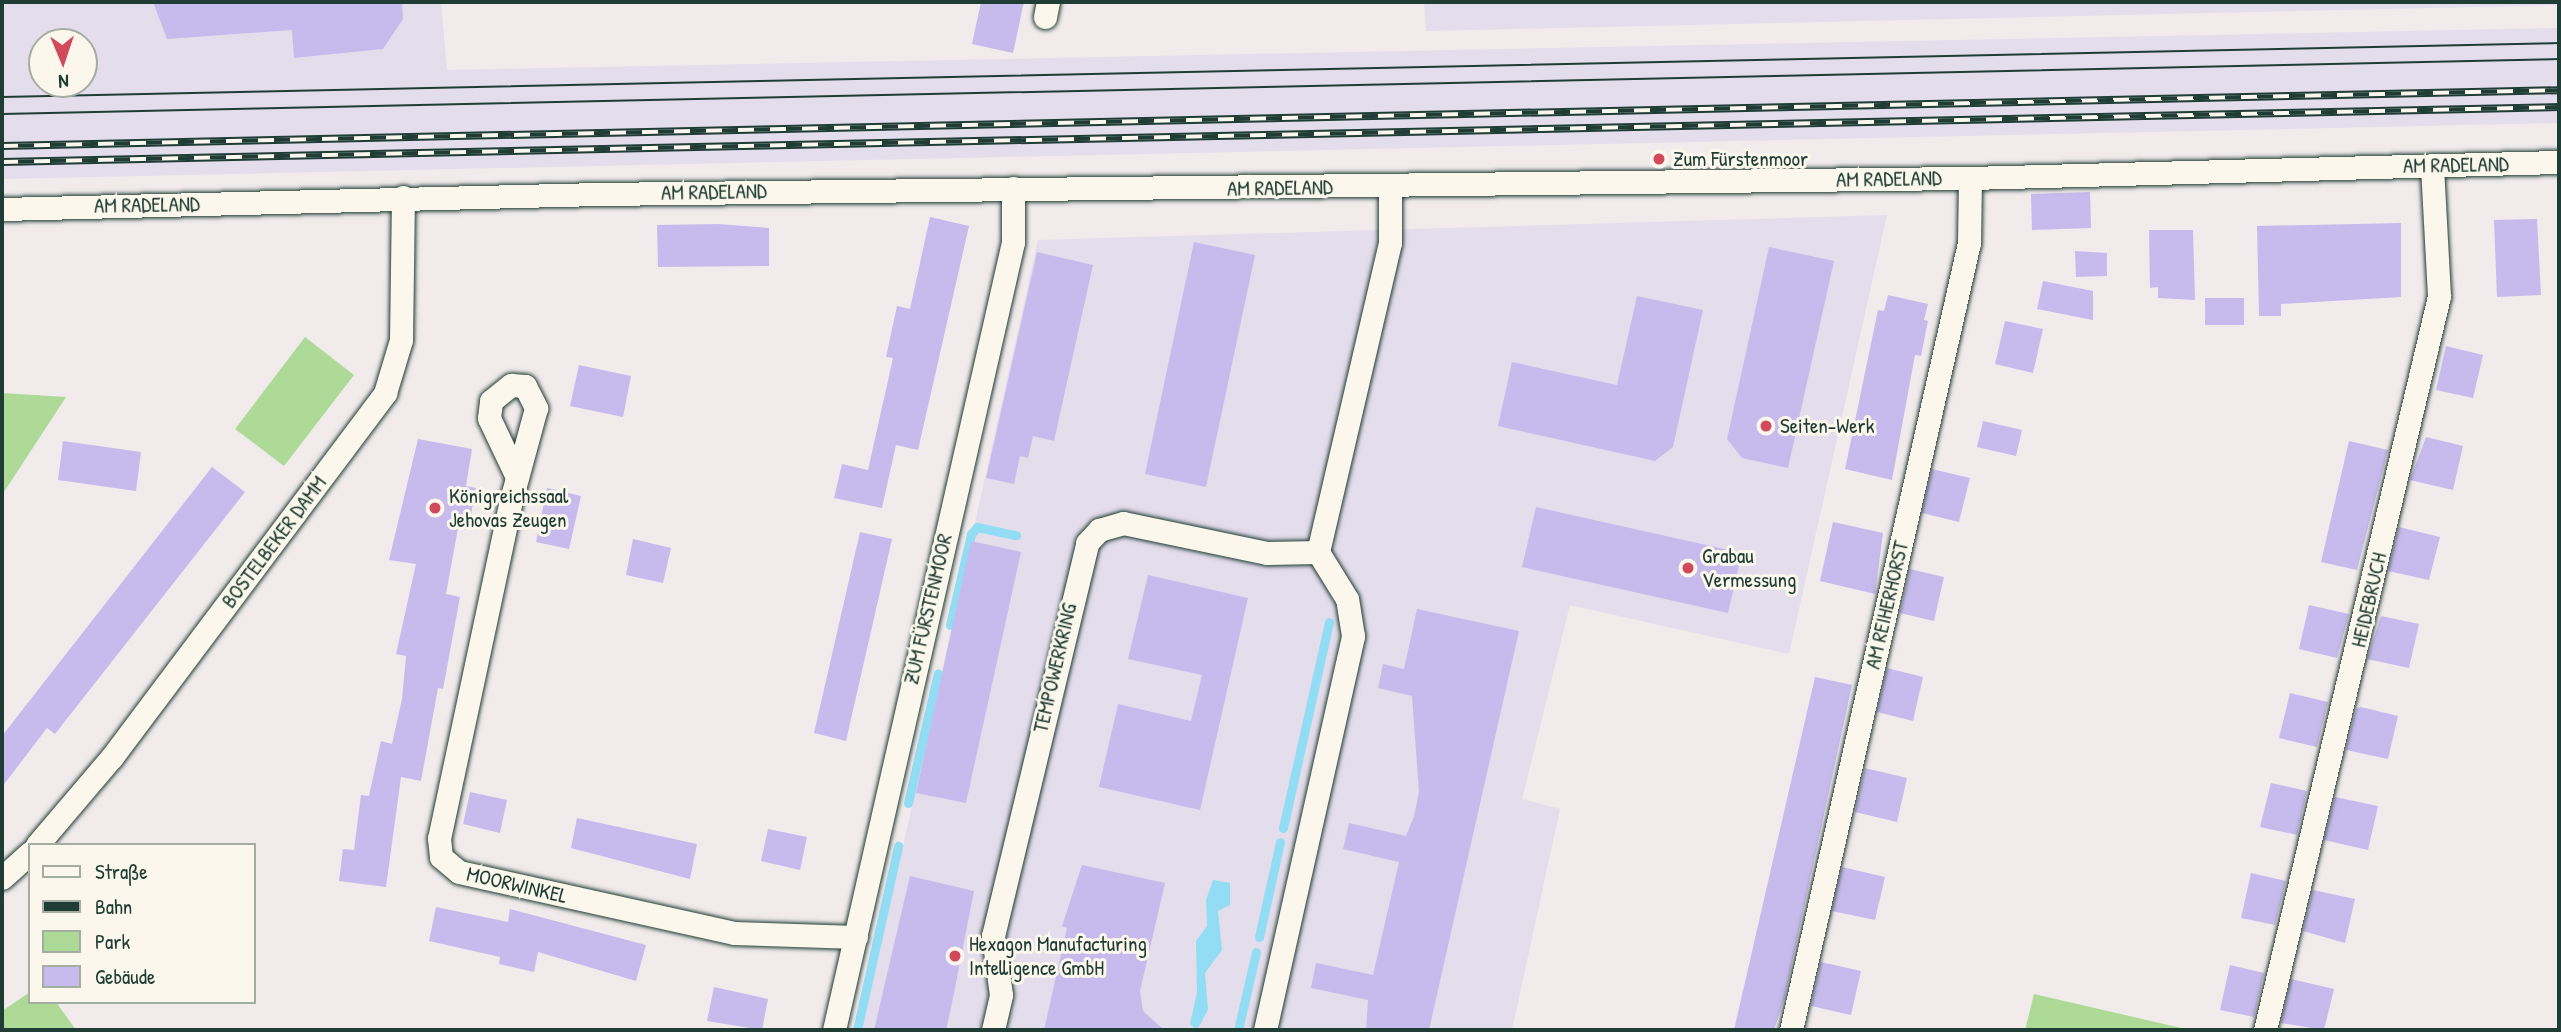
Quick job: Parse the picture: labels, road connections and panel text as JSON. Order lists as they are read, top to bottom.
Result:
{
  "streets": {
    "street": [
      "AM RADELAND",
      "BOSTELBEKER DAMM",
      "HEIDEBRUCH",
      "AM REIHERHORST",
      "ZUM FÜRSTENMOOR",
      "TEMPOWERKRING",
      "MOORWINKEL"
    ]
  },
  "crossings": [
    ["AM RADELAND", "BOSTELBEKER DAMM"],
    ["AM RADELAND", "HEIDEBRUCH"],
    ["AM RADELAND", "AM REIHERHORST"],
    ["AM RADELAND", "ZUM FÜRSTENMOOR"],
    ["ZUM FÜRSTENMOOR", "MOORWINKEL"]
  ],
  "places": [
    "Zum Fürstenmoor",
    "Seiten-Werk",
    "Königreichssaal Jehovas Zeugen",
    "Grabau Vermessung",
    "Hexagon Manufacturing Intelligence GmbH"
  ],
  "legend": [
    "Straße",
    "Bahn",
    "Park",
    "Gebäude"
  ],
  "north": "bottom"
}
